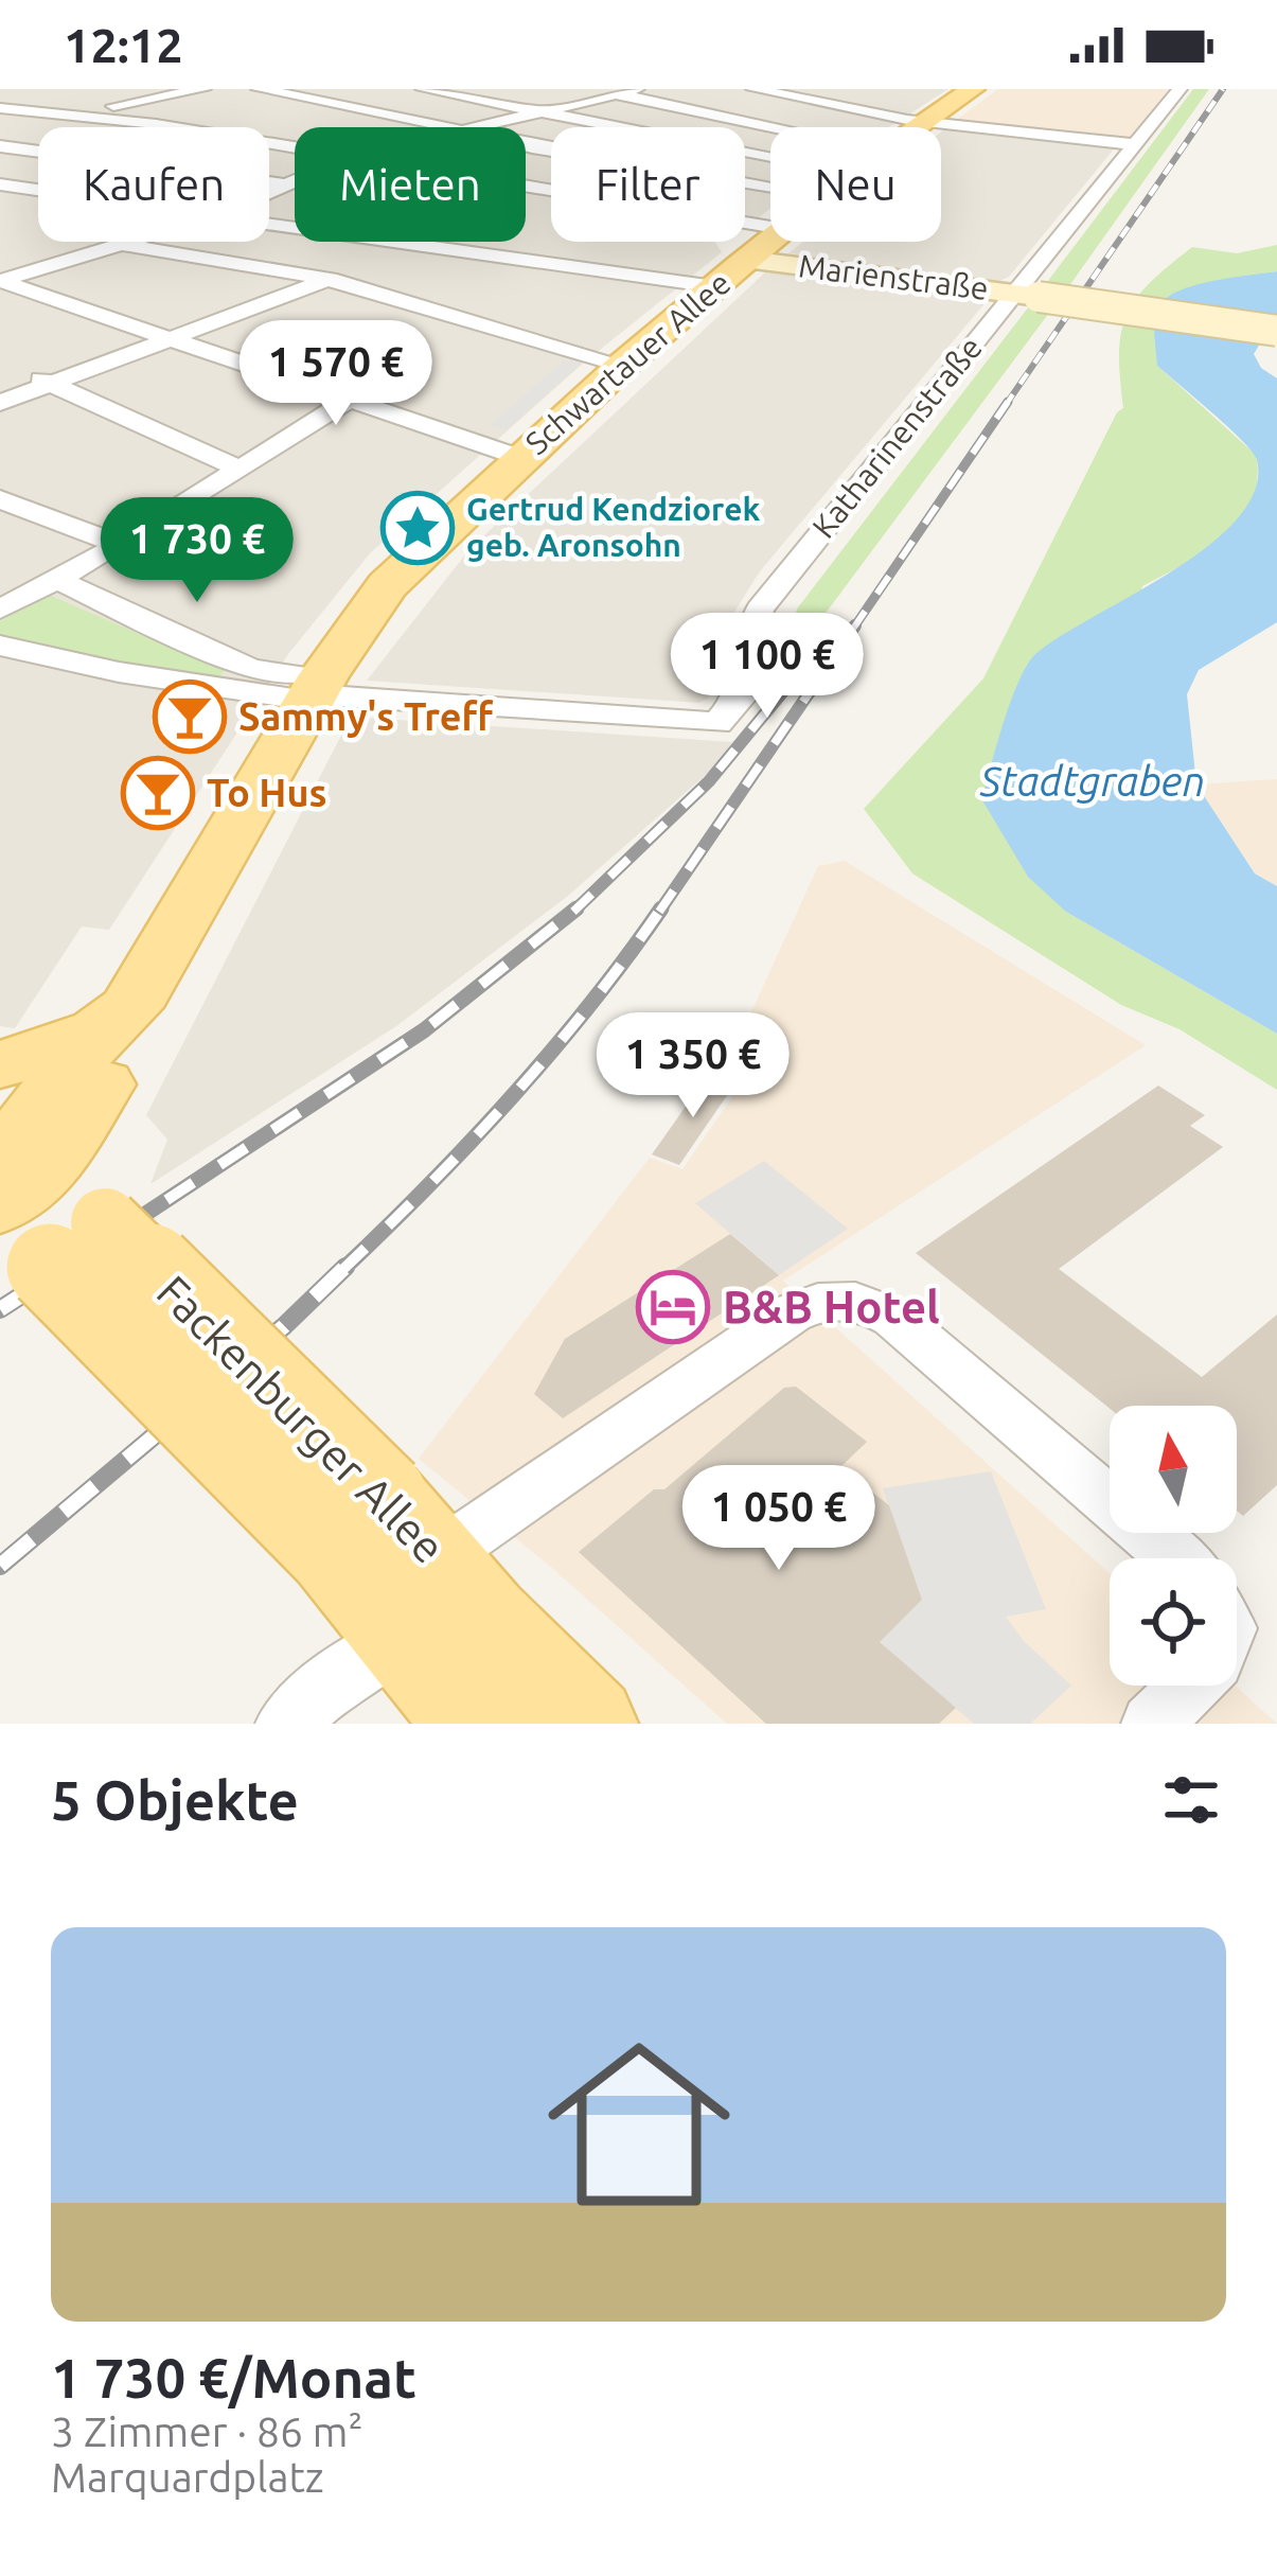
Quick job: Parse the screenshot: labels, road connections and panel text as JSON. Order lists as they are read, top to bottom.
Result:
{
  "streets": {
    "main road": ["Marienstraße", "Schwartauer Allee", "Fackenburger Allee"],
    "street": ["Katharinenstraße"]
  },
  "crossings": [
    ["Marienstraße", "Schwartauer Allee"],
    ["Marienstraße", "Katharinenstraße"],
    ["Schwartauer Allee", "Katharinenstraße"],
    ["Schwartauer Allee", "Fackenburger Allee"]
  ],
  "water": ["Stadtgraben"],
  "places": {
    "place": ["Gertrud Kendziorek geb. Aronsohn"],
    "bar": ["Sammy's Treff", "To Hus"],
    "hotel": ["B&B Hotel"]
  },
  "north": "top",
  "page": {
    "status": "12:12",
    "chip": [
      "Kaufen",
      "Mieten",
      "Filter",
      "Neu"
    ],
    "price": [
      "1 570 €",
      "1 730 €",
      "1 100 €",
      "1 350 €",
      "1 050 €"
    ],
    "heading": "5 Objekte",
    "list": [
      {
        "name": "1 730 €/Monat",
        "note": "3 Zimmer · 86 m² · Marquardplatz"
      }
    ]
  }
}
